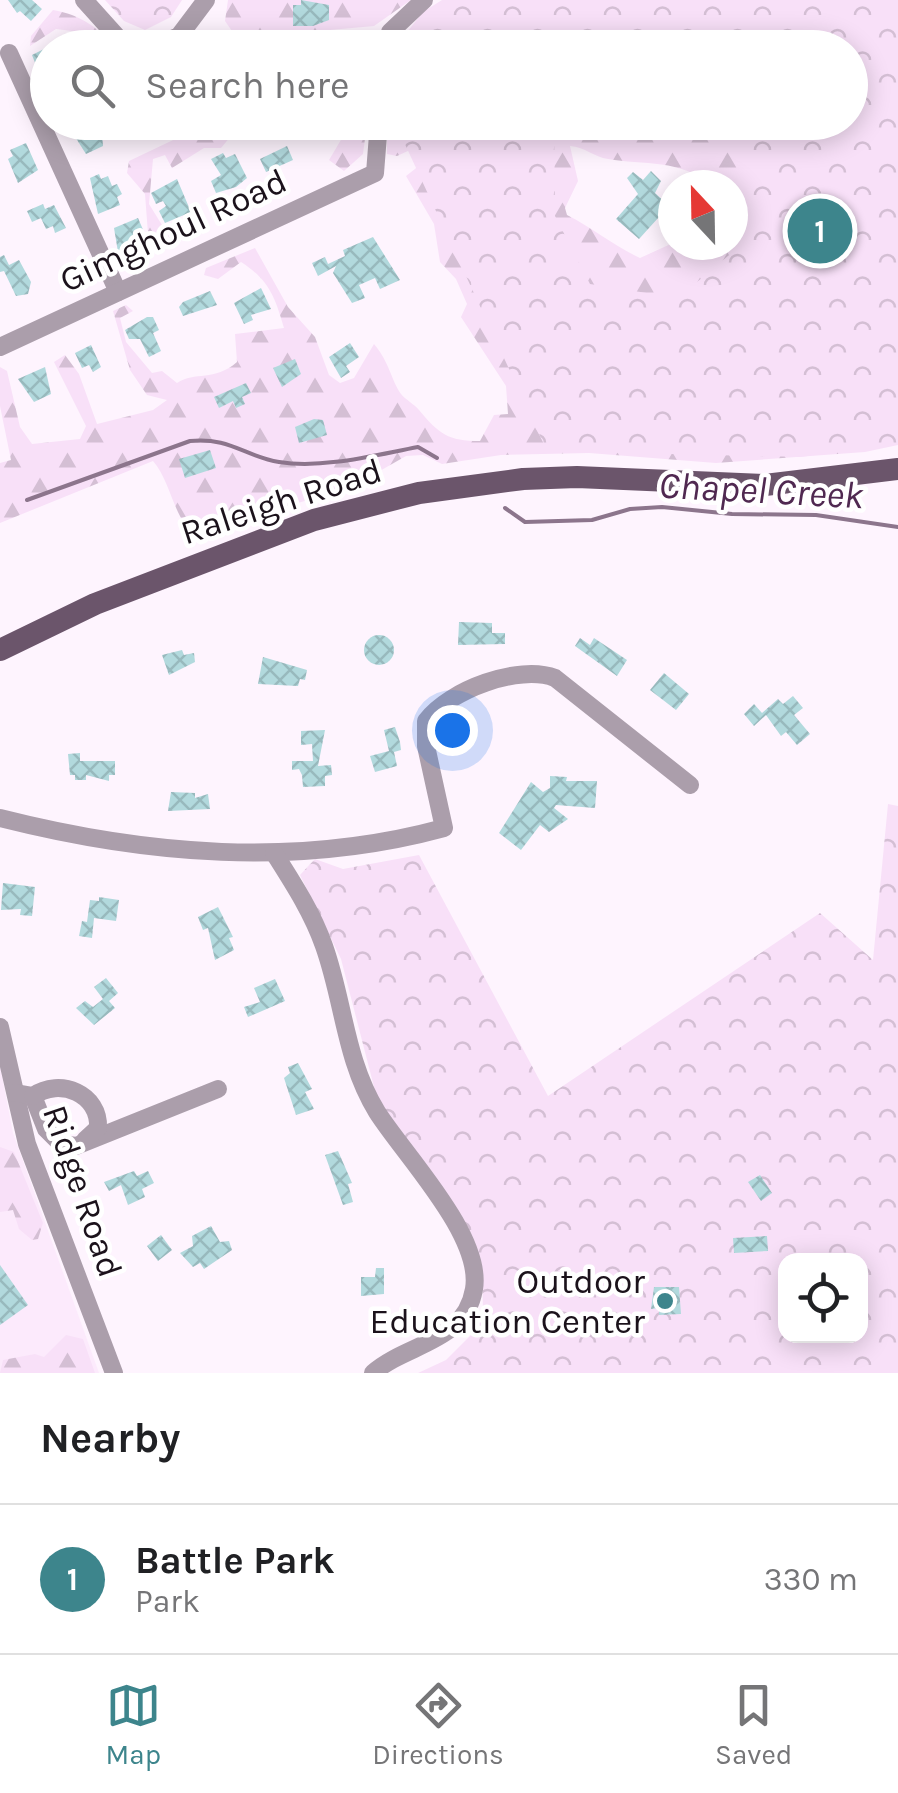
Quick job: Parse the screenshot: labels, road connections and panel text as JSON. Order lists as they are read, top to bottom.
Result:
{
  "streets": {
    "main road": ["Raleigh Road"],
    "street": ["Gimghoul Road", "Ridge Road"]
  },
  "water": ["Chapel Creek"],
  "places": ["Outdoor Education Center"],
  "north": "top",
  "page": {
    "search": "Search here",
    "pins": "1",
    "heading": "Nearby",
    "list": [
      {
        "mark": "1",
        "name": "Battle Park",
        "note": "Park",
        "value": "330 m"
      }
    ],
    "nav": ["Map", "Directions", "Saved"]
  }
}
